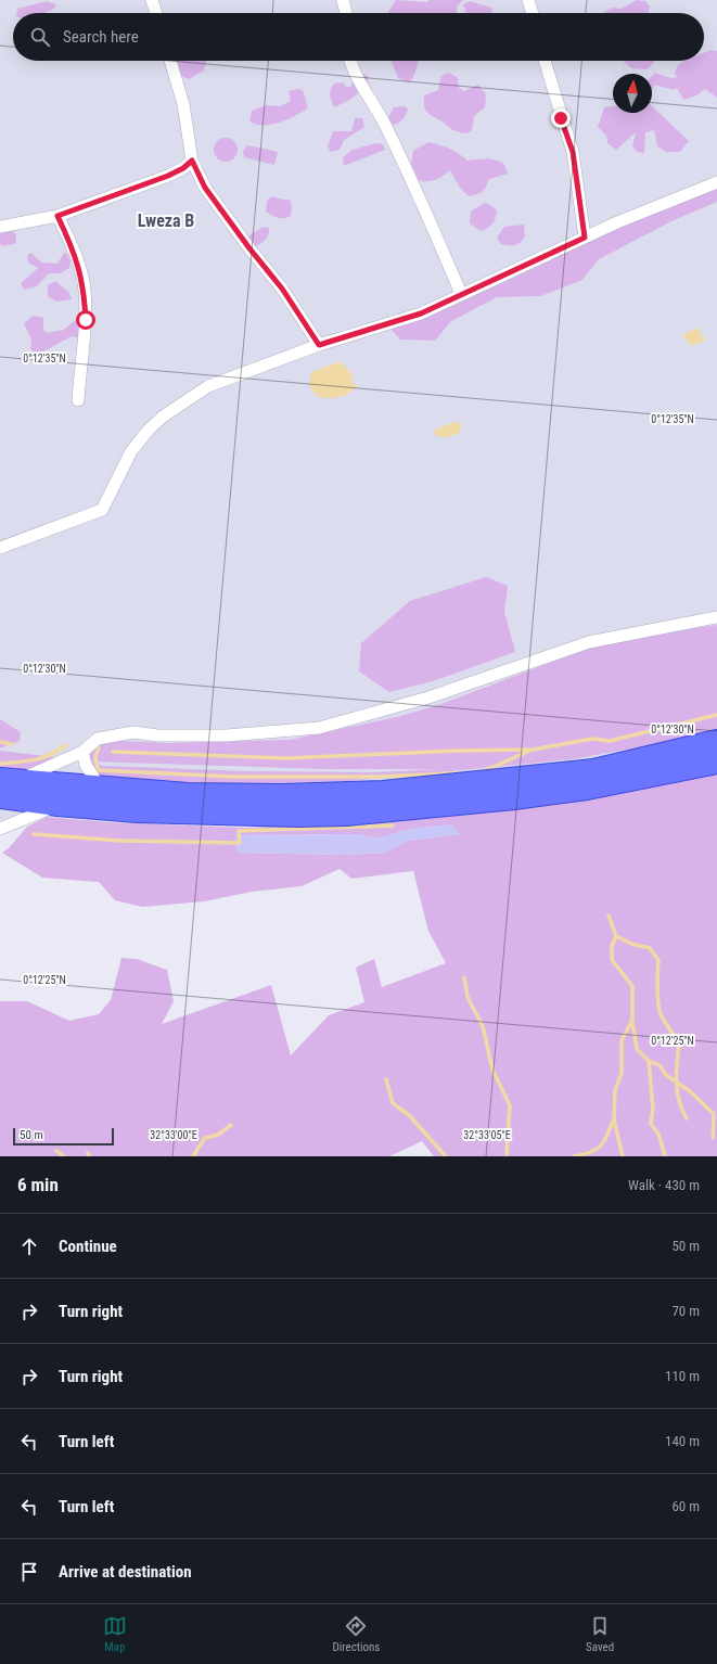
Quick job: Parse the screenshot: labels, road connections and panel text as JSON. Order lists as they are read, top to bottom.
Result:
{
  "districts": ["Lweza B"],
  "scale_bar": "50 m",
  "north": "top",
  "page": {
    "search": "Search here",
    "scale": "50 m",
    "heading": ["6 min", "Walk · 430 m"],
    "list": [
      ["Continue", "50 m"],
      ["Turn right", "70 m"],
      ["Turn right", "110 m"],
      ["Turn left", "140 m"],
      ["Turn left", "60 m"],
      "Arrive at destination"
    ],
    "nav": ["Map", "Directions", "Saved"]
  },
  "coordinates": [
    "0°12'35\"N",
    "0°12'30\"N",
    "0°12'25\"N",
    "32°33'00\"E",
    "32°33'05\"E"
  ]
}
